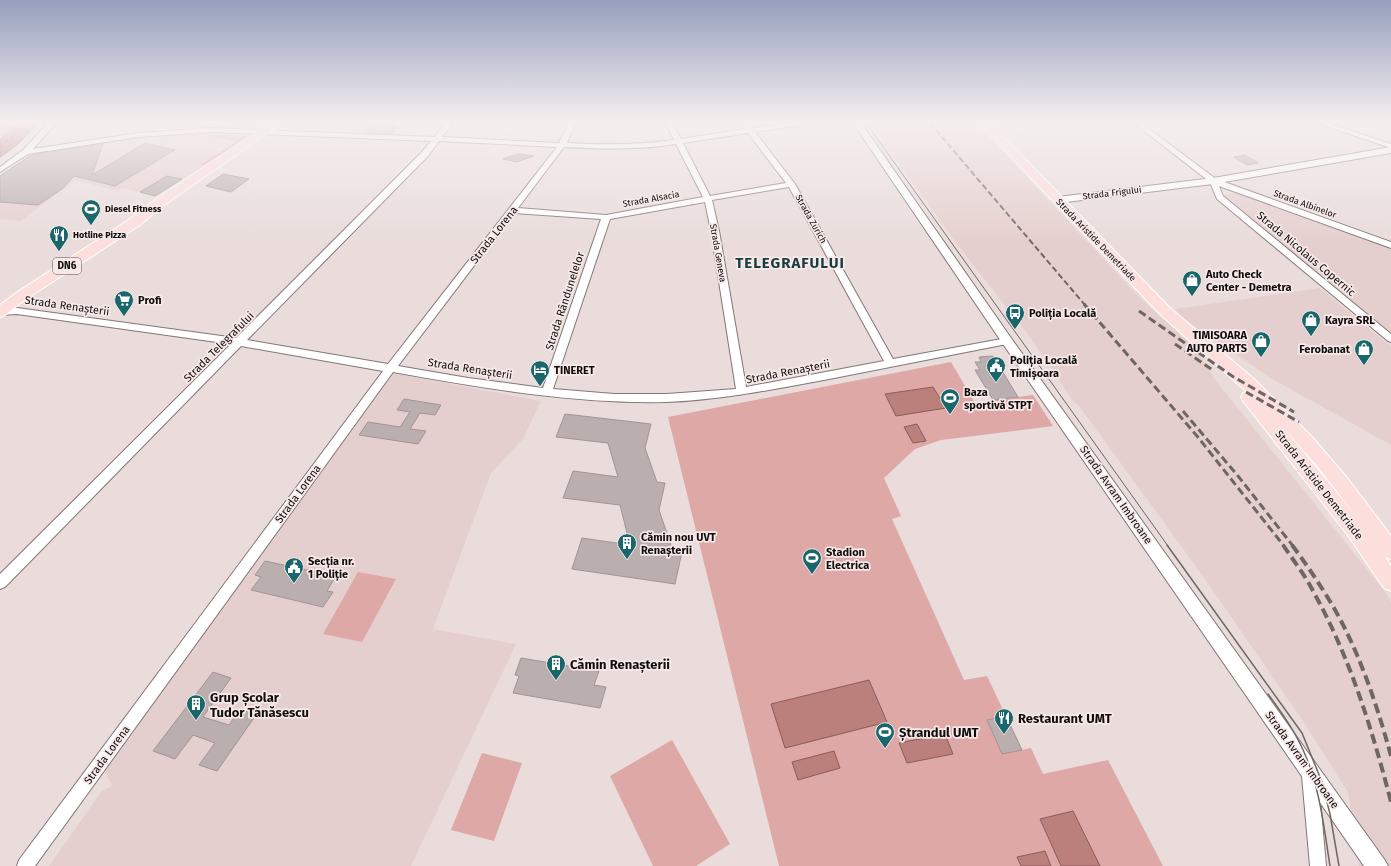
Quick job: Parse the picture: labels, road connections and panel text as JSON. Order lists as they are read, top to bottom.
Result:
{
  "streets": {
    "main road": ["Strada Frigului", "Strada Aristide Demetriade", "DN6"],
    "street": [
      "Strada Alsacia",
      "Strada Albinelor",
      "Strada Zurich",
      "Strada Lorena",
      "Strada Geneva",
      "Strada Nicolaus Copernic",
      "Strada Rândunelelor",
      "Strada Renașterii",
      "Strada Telegrafului",
      "Strada Avram Imbroane"
    ]
  },
  "crossings": [
    ["Strada Frigului", "Strada Albinelor"],
    ["Strada Frigului", "Strada Aristide Demetriade"],
    ["Strada Frigului", "Strada Nicolaus Copernic"],
    ["Strada Alsacia", "Strada Zurich"],
    ["Strada Alsacia", "Strada Lorena"],
    ["Strada Alsacia", "Strada Geneva"],
    ["Strada Alsacia", "Strada Rândunelelor"],
    ["Strada Albinelor", "Strada Nicolaus Copernic"],
    ["Strada Zurich", "Strada Renașterii"],
    ["Strada Lorena", "Strada Renașterii"],
    ["Strada Geneva", "Strada Renașterii"],
    ["DN6", "Strada Renașterii"],
    ["Strada Rândunelelor", "Strada Renașterii"],
    ["Strada Renașterii", "Strada Telegrafului"],
    ["Strada Renașterii", "Strada Avram Imbroane"]
  ],
  "districts": ["TELEGRAFULUI"],
  "places": {
    "sports": [
      "Diesel Fitness",
      "Baza sportivă STPT",
      "Stadion Electrica",
      "Ștrandul UMT"
    ],
    "restaurant": ["Hotline Pizza", "Restaurant UMT"],
    "shop": [
      "Auto Check Center - Demetra",
      "Kayra SRL",
      "TIMISOARA AUTO PARTS",
      "Ferobanat"
    ],
    "supermarket": ["Profi"],
    "bus stop": ["Poliția Locală"],
    "public building": ["Poliția Locală Timișoara", "Secția nr. 1 Poliție"],
    "hotel": ["TINERET"],
    "building": ["Cămin nou UVT Renașterii", "Cămin Renașterii", "Grup Școlar Tudor Tănăsescu"]
  }
}
